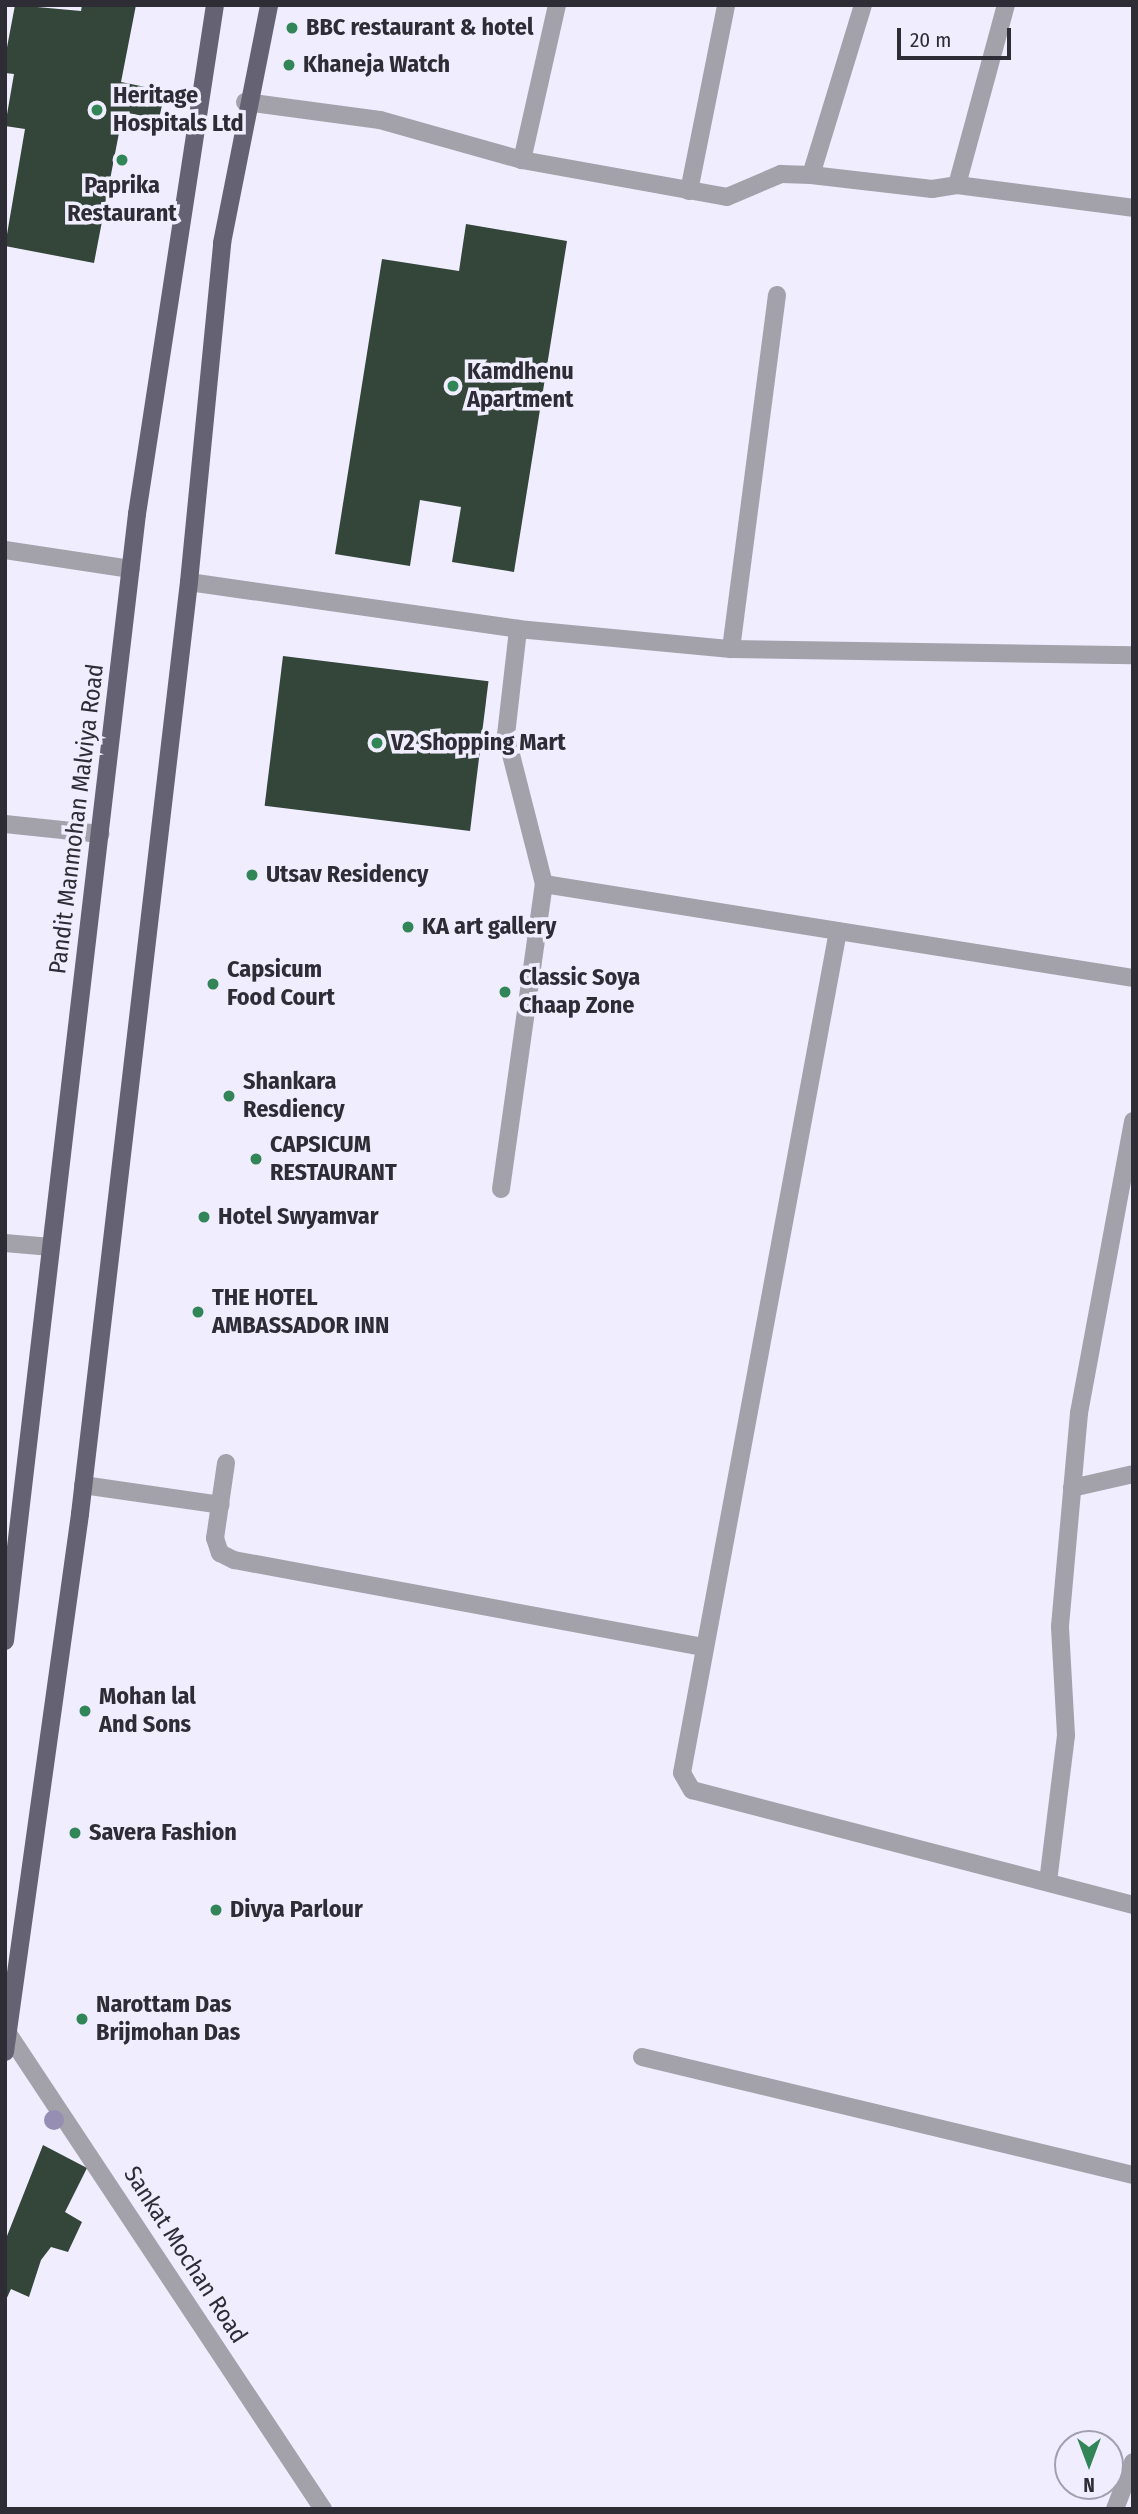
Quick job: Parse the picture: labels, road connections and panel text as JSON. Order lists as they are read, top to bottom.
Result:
{
  "streets": {
    "main road": ["Pandit Manmohan Malviya Road"],
    "street": ["Sankat Mochan Road"]
  },
  "places": [
    "BBC restaurant & hotel",
    "Khaneja Watch",
    "Heritage Hospitals Ltd",
    "Paprika Restaurant",
    "Kamdhenu Apartment",
    "V2 Shopping Mart",
    "Utsav Residency",
    "KA art gallery",
    "Capsicum Food Court",
    "Classic Soya Chaap Zone",
    "Shankara Resdiency",
    "CAPSICUM RESTAURANT",
    "Hotel Swyamvar",
    "THE HOTEL AMBASSADOR INN",
    "Mohan lal And Sons",
    "Savera Fashion",
    "Divya Parlour",
    "Narottam Das Brijmohan Das"
  ],
  "scale_bar": "20 m",
  "north": "bottom"
}
